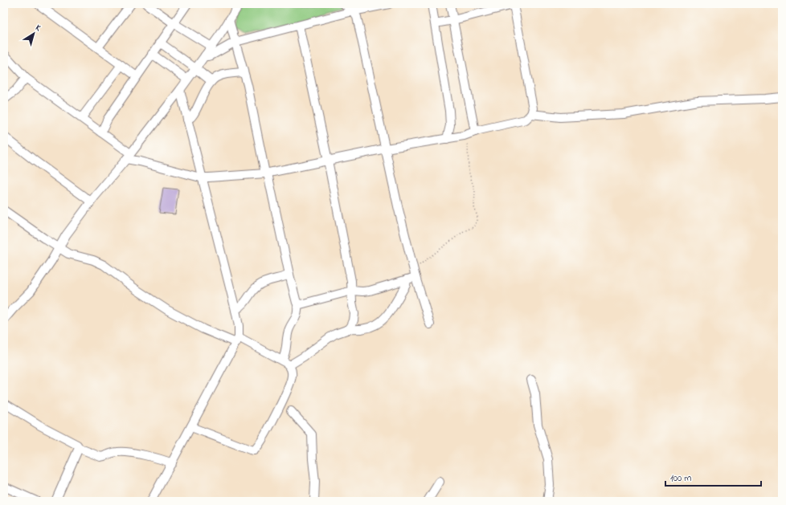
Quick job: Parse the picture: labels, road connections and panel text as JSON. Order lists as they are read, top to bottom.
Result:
{
  "scale_bar": "100 m",
  "north": "top right"
}
